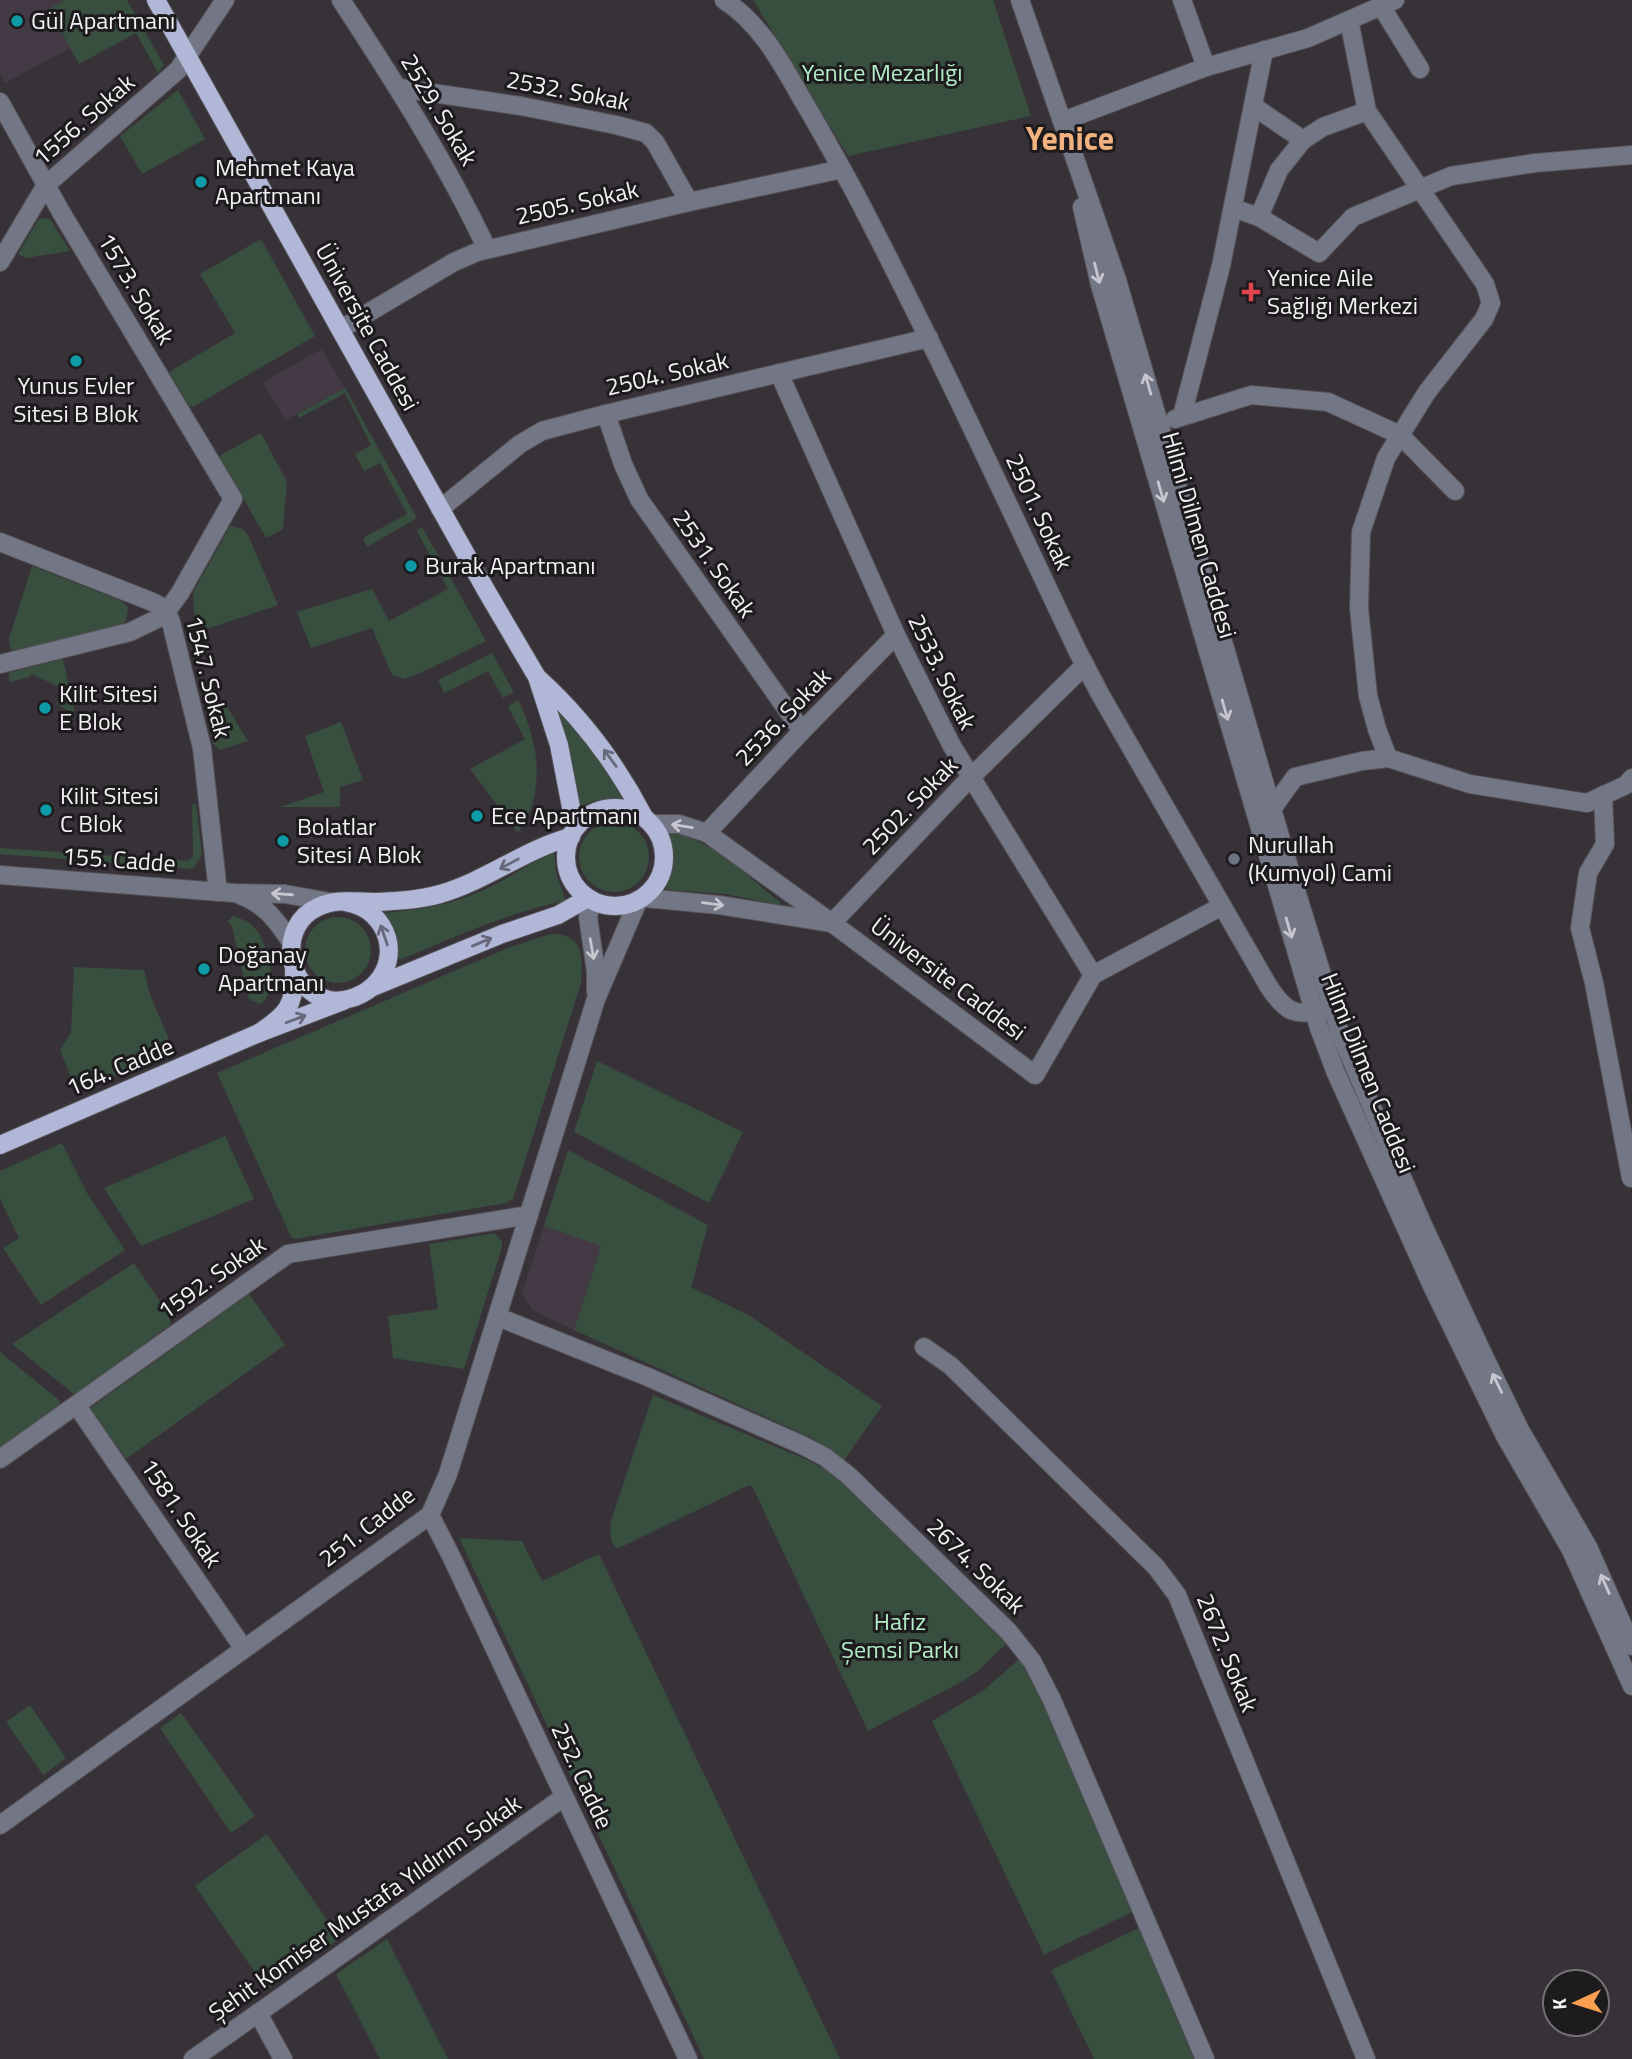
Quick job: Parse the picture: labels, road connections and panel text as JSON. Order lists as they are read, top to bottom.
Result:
{
  "streets": {
    "main road": ["Üniversite Caddesi", "164. Cadde"],
    "street": [
      "2532. Sokak",
      "2529. Sokak",
      "1556. Sokak",
      "2505. Sokak",
      "1573. Sokak",
      "2504. Sokak",
      "2501. Sokak",
      "Hilmi Dilmen Caddesi",
      "2531. Sokak",
      "2533. Sokak",
      "1547. Sokak",
      "2536. Sokak",
      "2502. Sokak",
      "155. Cadde",
      "1592. Sokak",
      "1581. Sokak",
      "251. Cadde",
      "2674. Sokak",
      "2672. Sokak",
      "252. Cadde",
      "Şehit Komiser Mustafa Yıldırım Sokak"
    ]
  },
  "crossings": [
    ["2532. Sokak", "2529. Sokak"],
    ["2532. Sokak", "2505. Sokak"],
    ["2529. Sokak", "2505. Sokak"],
    ["1556. Sokak", "1573. Sokak"],
    ["1556. Sokak", "Üniversite Caddesi"],
    ["2505. Sokak", "Üniversite Caddesi"],
    ["2505. Sokak", "2501. Sokak"],
    ["1573. Sokak", "1547. Sokak"],
    ["Üniversite Caddesi", "2504. Sokak"],
    ["Üniversite Caddesi", "2533. Sokak"],
    ["Üniversite Caddesi", "2536. Sokak"],
    ["Üniversite Caddesi", "2502. Sokak"],
    ["Üniversite Caddesi", "251. Cadde"],
    ["2504. Sokak", "2501. Sokak"],
    ["2504. Sokak", "2531. Sokak"],
    ["2504. Sokak", "2533. Sokak"],
    ["2501. Sokak", "Hilmi Dilmen Caddesi"],
    ["2501. Sokak", "2502. Sokak"],
    ["2531. Sokak", "2536. Sokak"],
    ["2533. Sokak", "2536. Sokak"],
    ["2533. Sokak", "2502. Sokak"],
    ["1547. Sokak", "155. Cadde"],
    ["155. Cadde", "164. Cadde"],
    ["1592. Sokak", "1581. Sokak"],
    ["1592. Sokak", "251. Cadde"],
    ["1581. Sokak", "251. Cadde"],
    ["251. Cadde", "2674. Sokak"],
    ["251. Cadde", "252. Cadde"],
    ["252. Cadde", "Şehit Komiser Mustafa Yıldırım Sokak"]
  ],
  "districts": ["Yenice"],
  "parks": ["Yenice Mezarlığı", "Hafız Şemsi Parkı"],
  "places": {
    "other": [
      "Gül Apartmanı",
      "Mehmet Kaya Apartmanı",
      "Yunus Evler Sitesi B Blok",
      "Burak Apartmanı",
      "Kilit Sitesi E Blok",
      "Kilit Sitesi C Blok",
      "Ece Apartmanı",
      "Bolatlar Sitesi A Blok",
      "Nurullah (Kumyol) Cami",
      "Doğanay Apartmanı"
    ],
    "health": ["Yenice Aile Sağlığı Merkezi"]
  },
  "north": "left"
}
